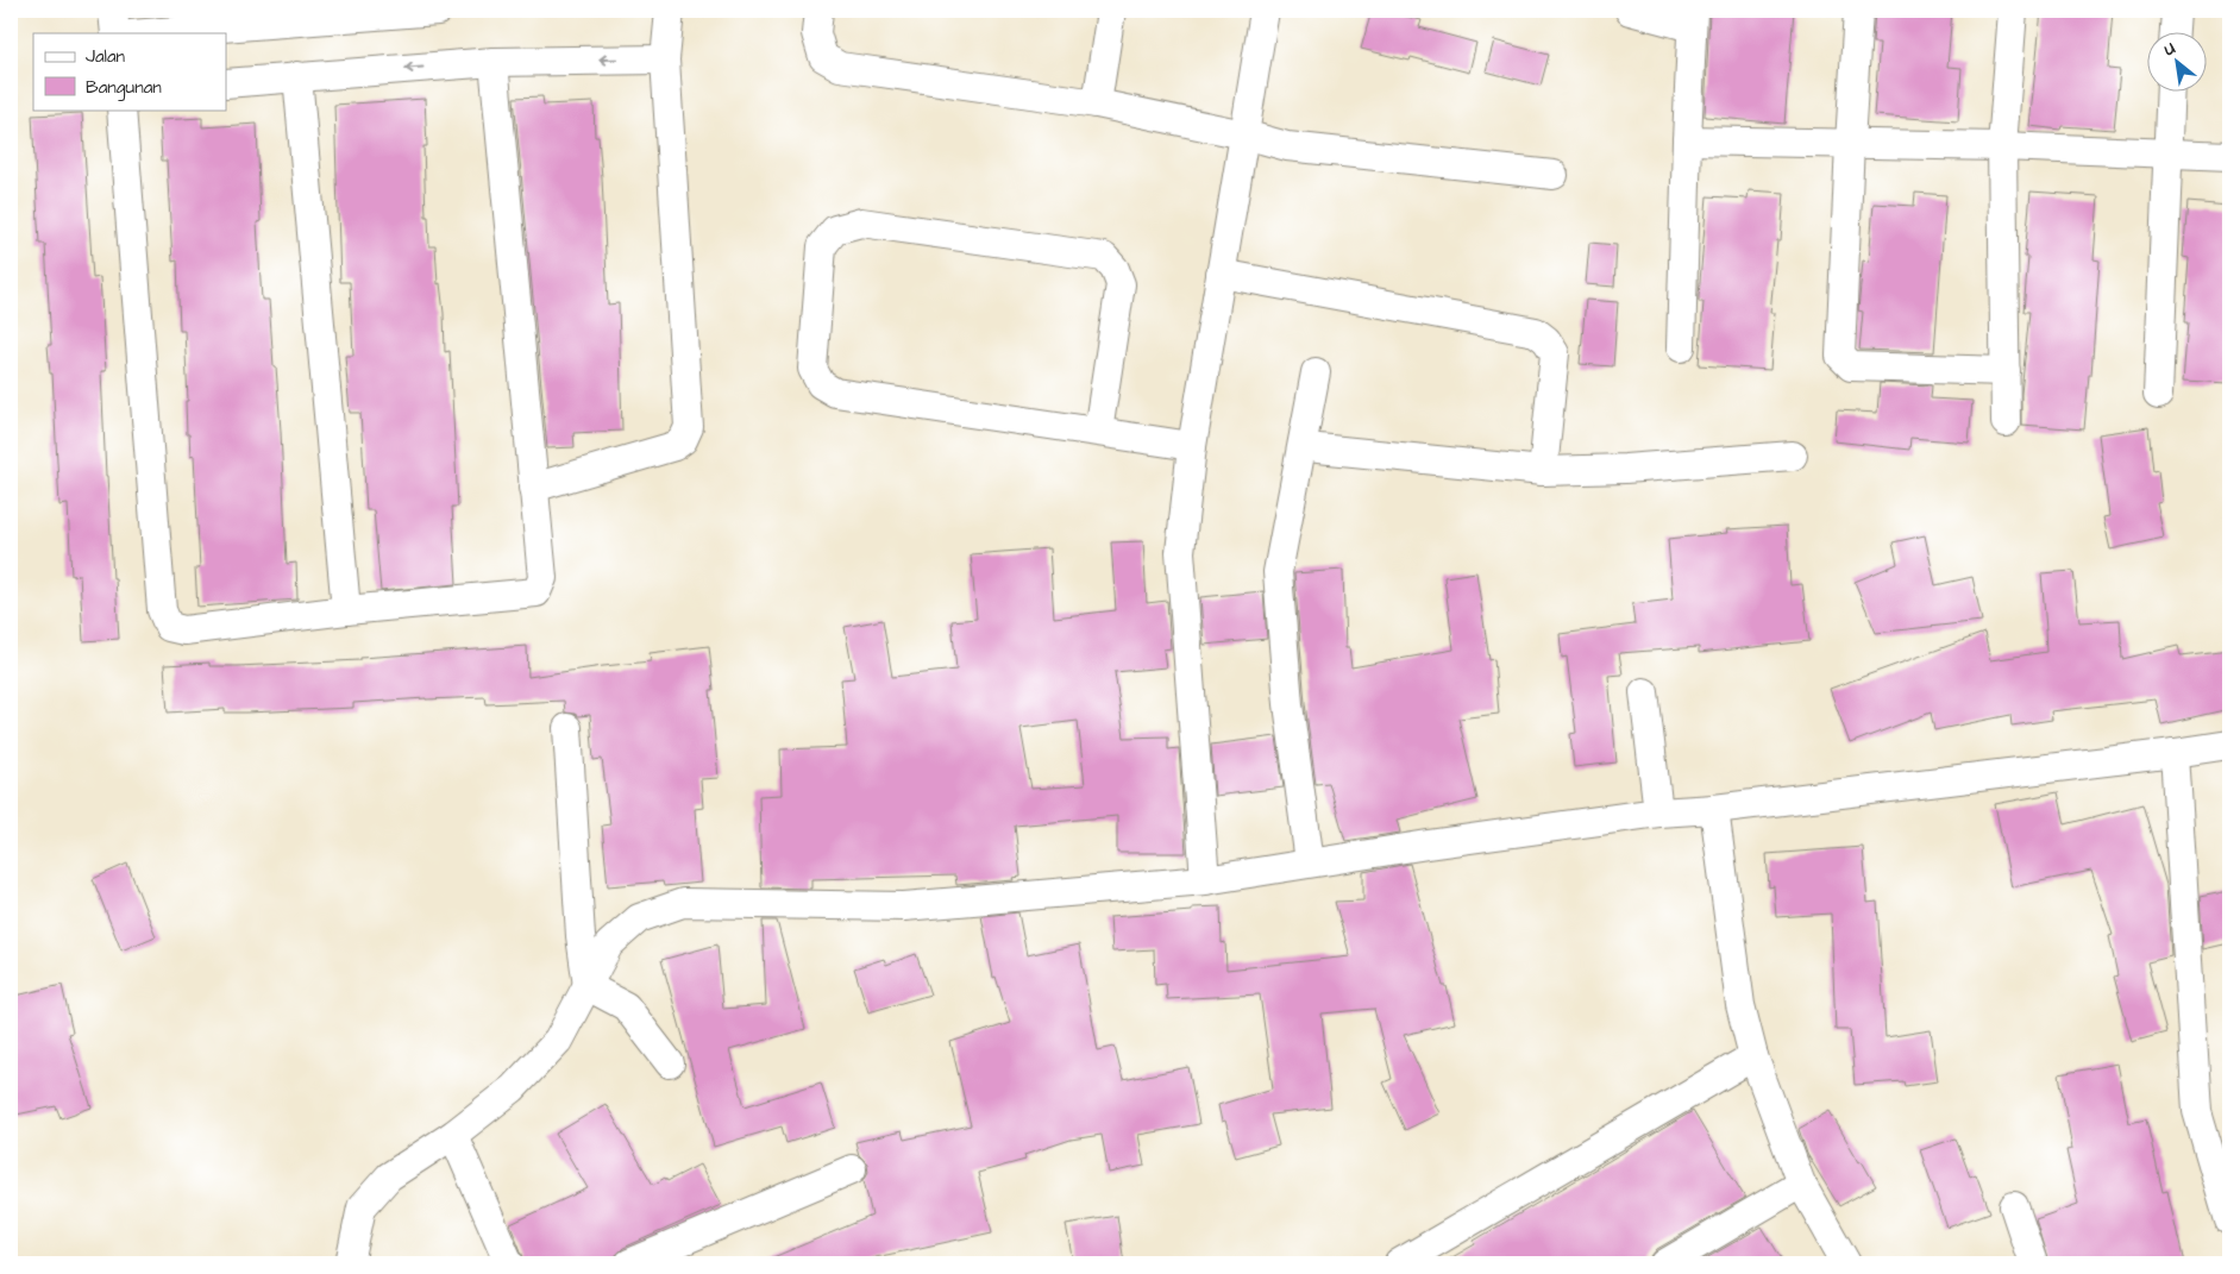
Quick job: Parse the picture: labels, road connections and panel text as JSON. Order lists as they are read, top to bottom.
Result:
{
  "legend": ["Jalan", "Bangunan"],
  "north": "top left"
}
